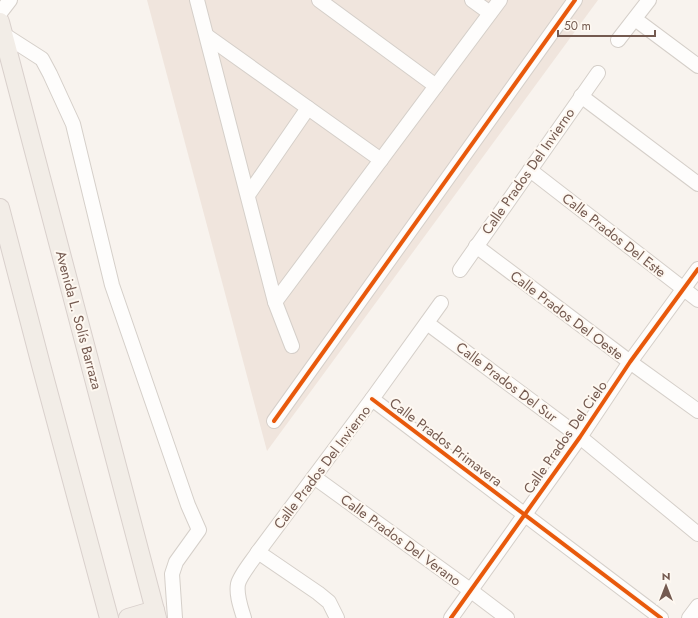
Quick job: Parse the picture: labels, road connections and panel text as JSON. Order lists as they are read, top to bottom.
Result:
{
  "streets": {
    "main road": ["Avenida L. Solís Barraza"],
    "street": [
      "Calle Prados Del Invierno",
      "Calle Prados Del Este",
      "Calle Prados Del Oeste",
      "Calle Prados Del Sur",
      "Calle Prados Del Cielo",
      "Calle Prados Primavera",
      "Calle Prados Del Verano"
    ]
  },
  "crossings": [
    ["Calle Prados Del Invierno", "Calle Prados Del Este"],
    ["Calle Prados Del Invierno", "Calle Prados Del Oeste"],
    ["Calle Prados Del Invierno", "Calle Prados Del Sur"],
    ["Calle Prados Del Invierno", "Calle Prados Primavera"],
    ["Calle Prados Del Invierno", "Calle Prados Del Verano"],
    ["Calle Prados Del Este", "Calle Prados Del Cielo"],
    ["Calle Prados Del Oeste", "Calle Prados Del Cielo"],
    ["Calle Prados Del Sur", "Calle Prados Del Cielo"],
    ["Calle Prados Del Cielo", "Calle Prados Primavera"],
    ["Calle Prados Del Cielo", "Calle Prados Del Verano"]
  ],
  "scale_bar": "50 m",
  "north": "top"
}
